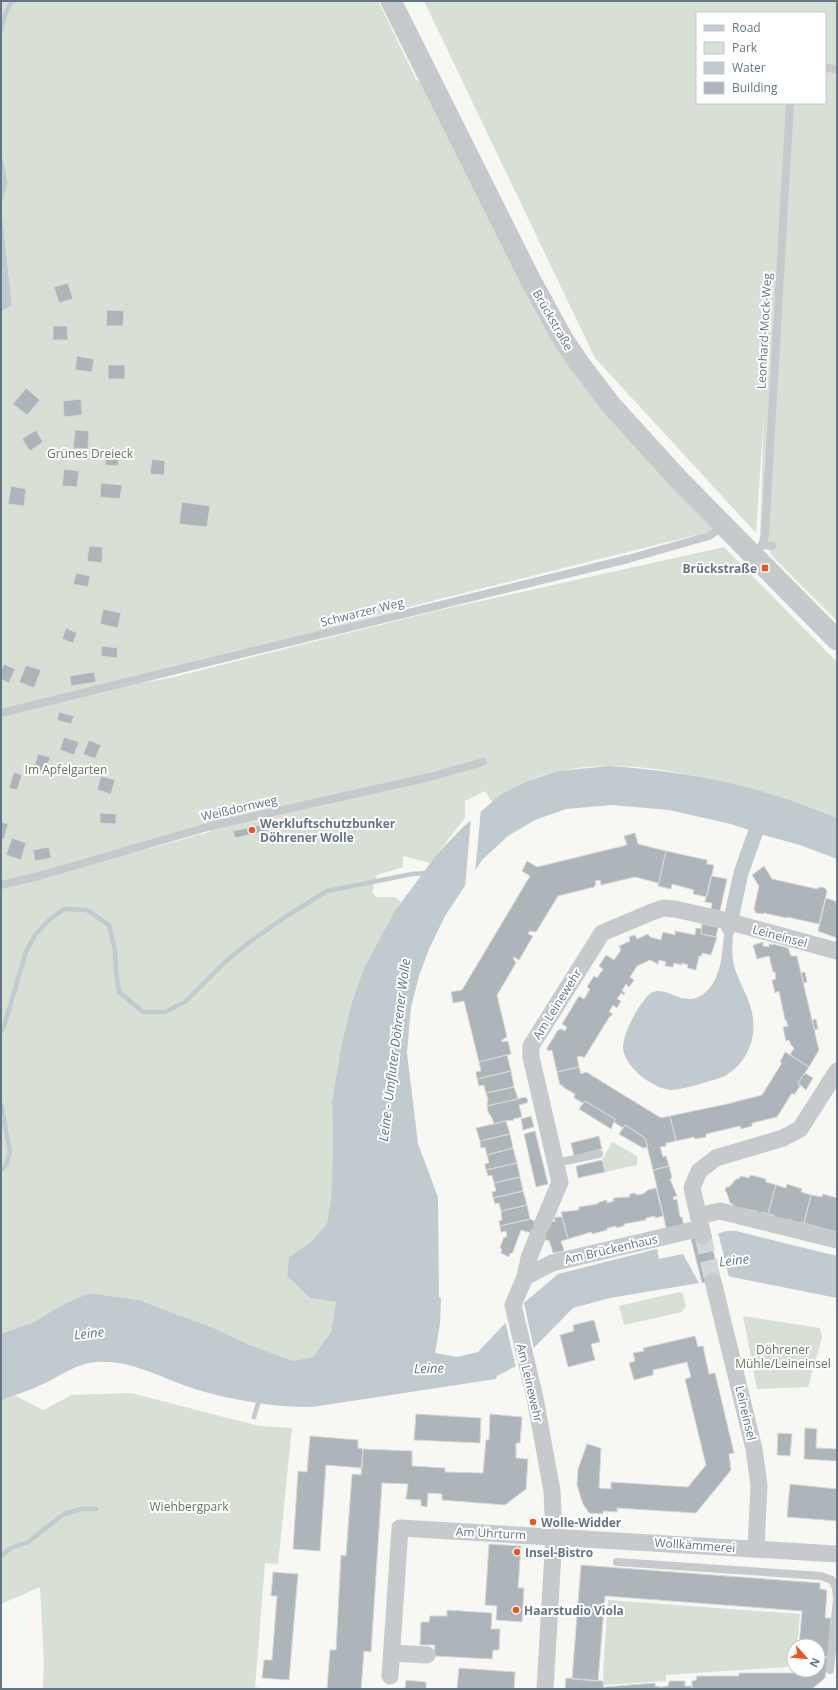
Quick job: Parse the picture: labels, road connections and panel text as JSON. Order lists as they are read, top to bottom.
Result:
{
  "streets": {
    "street": [
      "Brückstraße",
      "Leineinsel",
      "Am Leinewehr",
      "Am Brückenhaus",
      "Am Uhrturm",
      "Wollkämmerei"
    ],
    "lane": ["Leonhard-Mock-Weg", "Schwarzer Weg", "Weißdornweg"]
  },
  "crossings": [
    ["Brückstraße", "Leonhard-Mock-Weg"],
    ["Brückstraße", "Schwarzer Weg"],
    ["Leineinsel", "Am Leinewehr"],
    ["Leineinsel", "Wollkämmerei"],
    ["Am Leinewehr", "Am Brückenhaus"],
    ["Am Leinewehr", "Am Uhrturm"],
    ["Am Leinewehr", "Wollkämmerei"],
    ["Am Uhrturm", "Wollkämmerei"]
  ],
  "water": ["Leine - Umfluter Döhrener Wolle", "Leine"],
  "parks": [
    "Grünes Dreieck",
    "Im Apfelgarten",
    "Döhrener Mühle/Leineinsel",
    "Wiehbergpark"
  ],
  "places": {
    "transit": ["Brückstraße"],
    "other": [
      "Werkluftschutzbunker Döhrener Wolle",
      "Wolle-Widder",
      "Insel-Bistro",
      "Haarstudio Viola"
    ]
  },
  "legend": [
    "Road",
    "Park",
    "Water",
    "Building"
  ],
  "north": "bottom right"
}
